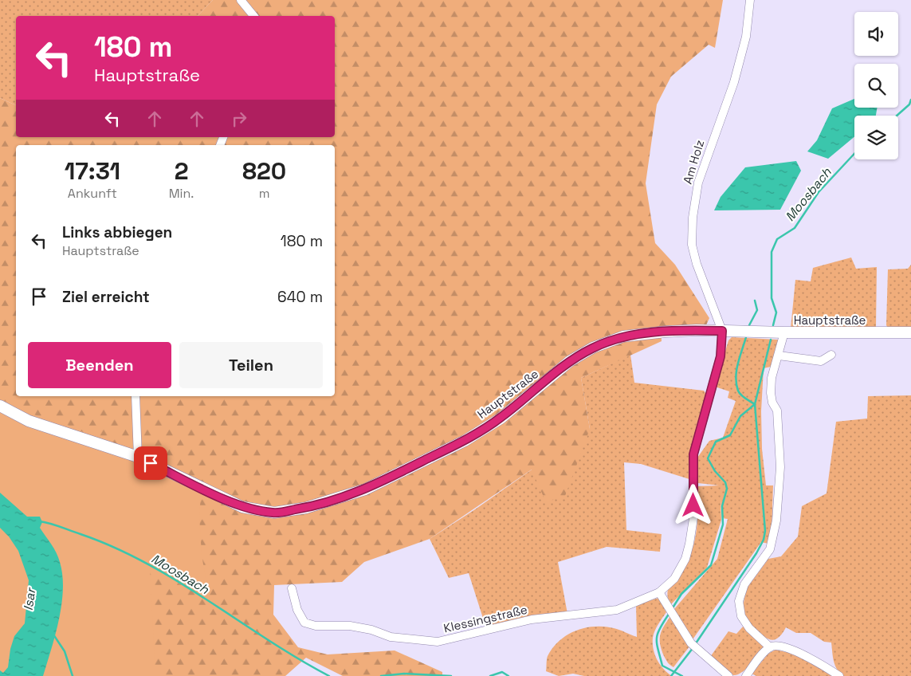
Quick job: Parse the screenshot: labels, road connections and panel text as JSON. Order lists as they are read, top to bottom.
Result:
{
  "streets": {
    "main road": ["Hauptstraße"],
    "street": ["Am Holz", "Klessingstraße"]
  },
  "crossings": [
    ["Am Holz", "Hauptstraße"]
  ],
  "water": ["Moosbach", "Isar"],
  "page": {
    "turn": ["180 m", "Hauptstraße"],
    "eta": [
      "17:31",
      "Ankunft",
      "2",
      "Min.",
      "820",
      "m"
    ],
    "list": [
      {
        "name": "Links abbiegen",
        "note": "Hauptstraße",
        "value": "180 m"
      },
      {
        "name": "Ziel erreicht",
        "value": "640 m"
      }
    ],
    "buttons": ["Beenden", "Teilen"]
  }
}
